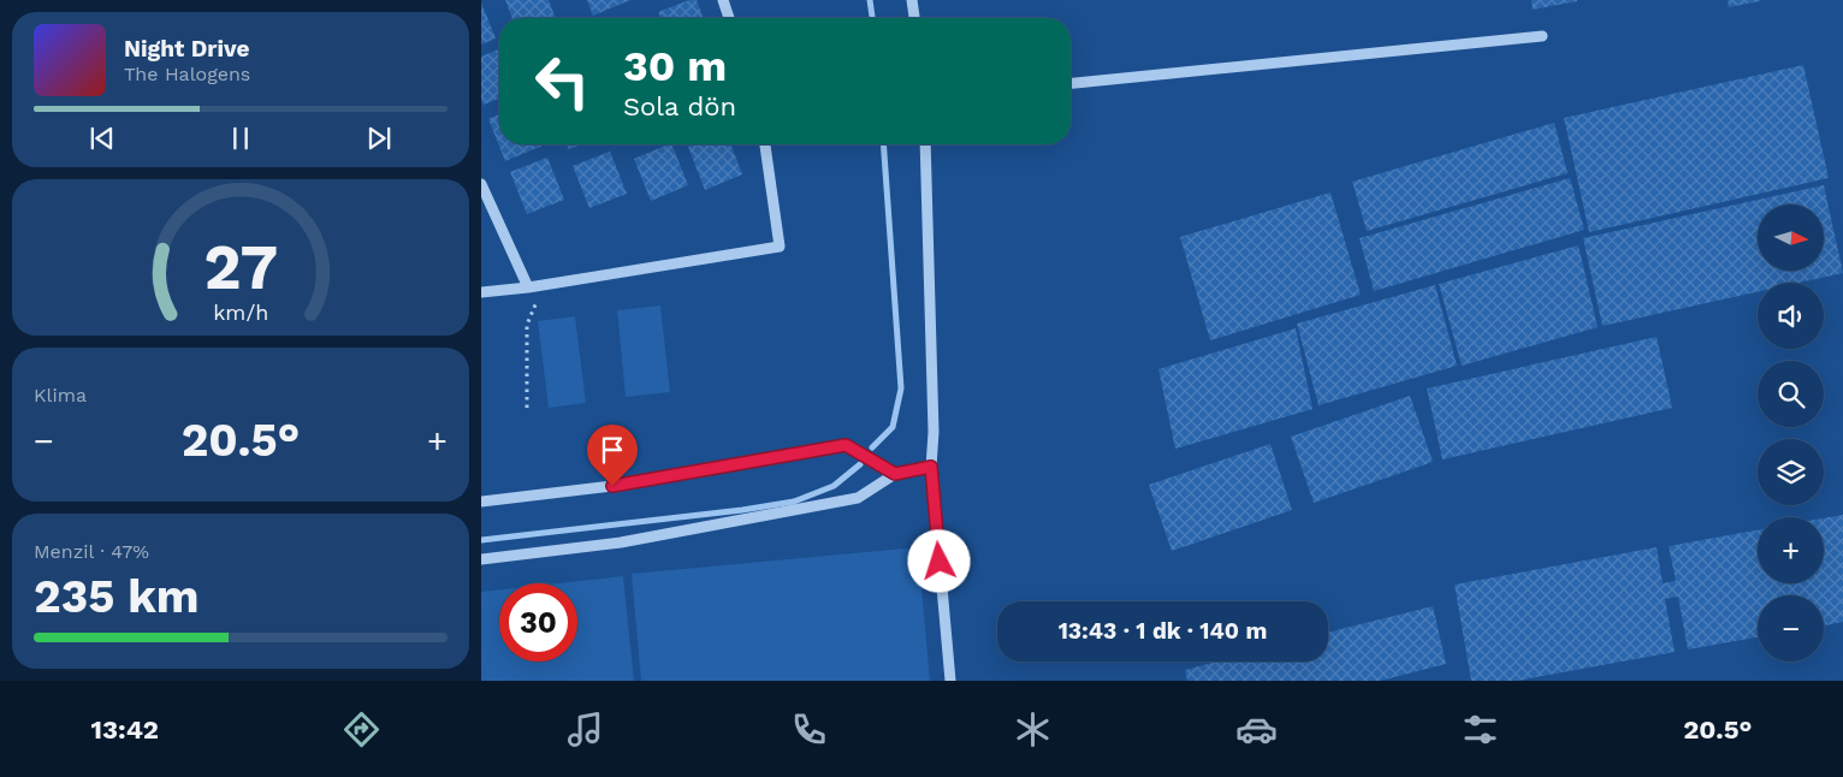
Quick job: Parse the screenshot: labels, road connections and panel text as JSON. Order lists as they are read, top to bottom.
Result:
{
  "north": "right",
  "page": {
    "turn": ["30 m", "Sola dön"],
    "song": ["Night Drive", "The Halogens"],
    "map_buttons": ["+", "−"],
    "tile": [
      "Klima",
      ["Menzil · 47%", "235 km"]
    ],
    "heat": ["−", "20.5°", "+"],
    "limit": "30",
    "trip": "13:43 · 1 dk · 140 m",
    "tabs": ["13:42", "20.5°"],
    "gauge": ["27", "km/h"]
  }
}
